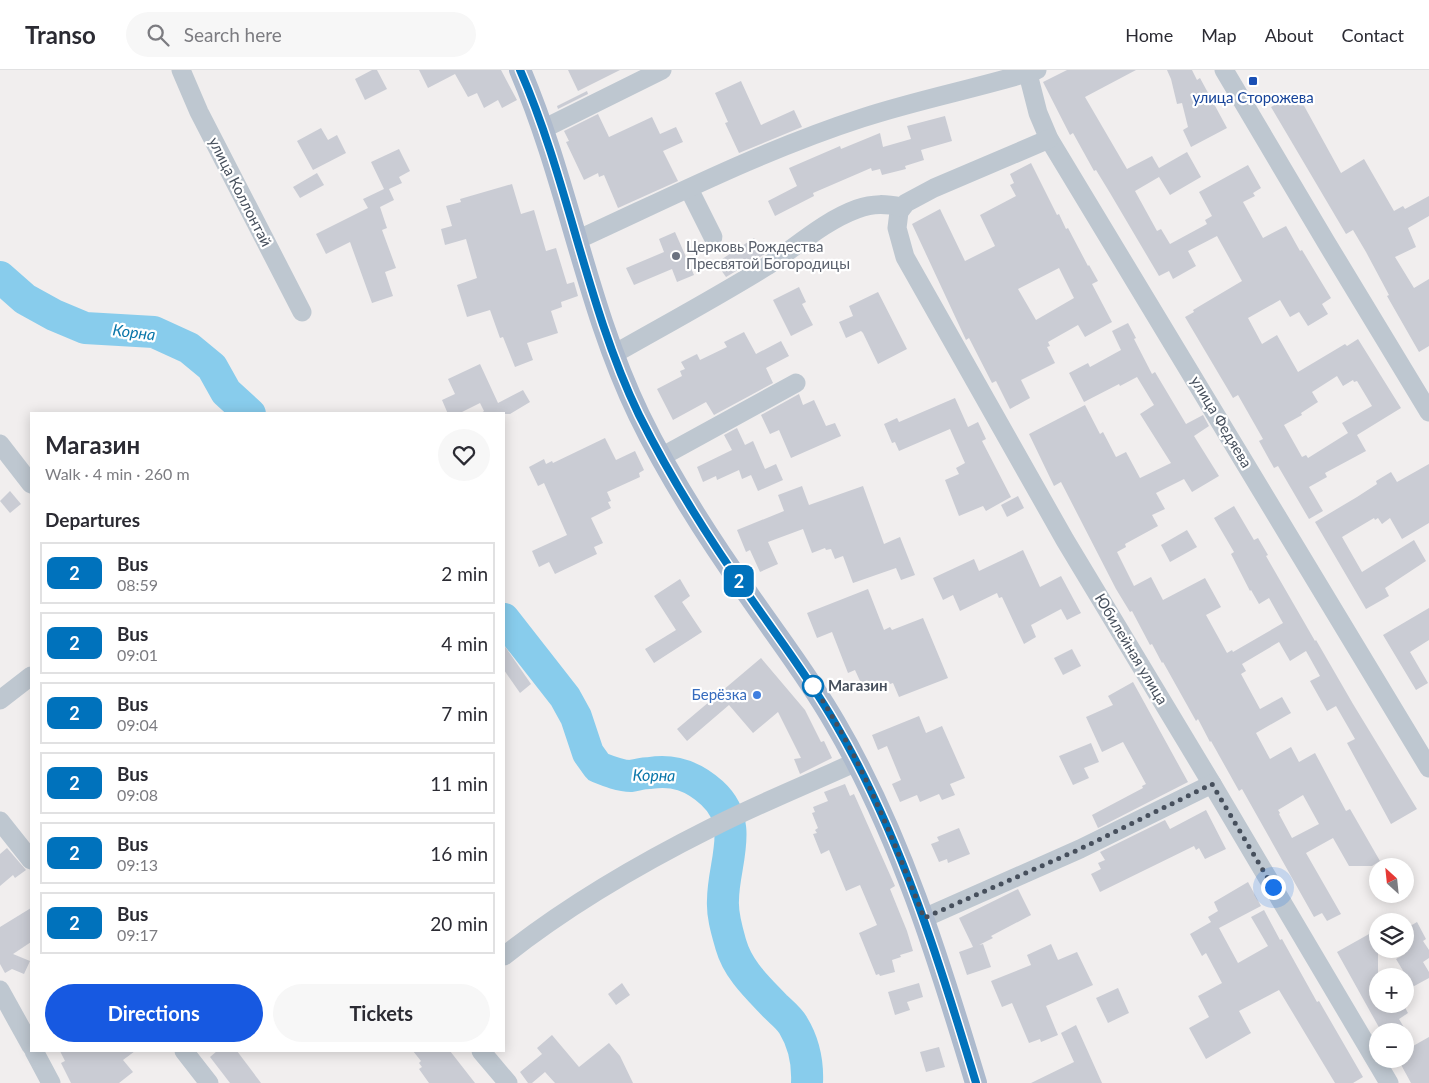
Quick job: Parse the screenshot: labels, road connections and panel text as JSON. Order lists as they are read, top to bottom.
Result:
{
  "streets": {
    "street": ["улица Коллонтай", "улица Федяева", "Юбилейная улица"]
  },
  "water": ["Корна"],
  "places": {
    "transit": ["улица Сторожева"],
    "other": ["Церковь Рождества Пресвятой Богородицы", "Магазин", "Берёзка"]
  },
  "lines": ["bus line 2"],
  "north": "top left",
  "page": {
    "header": "Transo",
    "search": "Search here",
    "nav": [
      "Home",
      "Map",
      "About",
      "Contact"
    ],
    "on_map": "2",
    "heading": [
      ["Магазин", "Walk · 4 min · 260 m"],
      "Departures"
    ],
    "list": [
      {
        "mark": "2",
        "name": "Bus",
        "note": "08:59",
        "value": "2 min"
      },
      {
        "mark": "2",
        "name": "Bus",
        "note": "09:01",
        "value": "4 min"
      },
      {
        "mark": "2",
        "name": "Bus",
        "note": "09:04",
        "value": "7 min"
      },
      {
        "mark": "2",
        "name": "Bus",
        "note": "09:08",
        "value": "11 min"
      },
      {
        "mark": "2",
        "name": "Bus",
        "note": "09:13",
        "value": "16 min"
      },
      {
        "mark": "2",
        "name": "Bus",
        "note": "09:17",
        "value": "20 min"
      }
    ],
    "map_buttons": ["+", "−"],
    "buttons": ["Directions", "Tickets"]
  }
}
